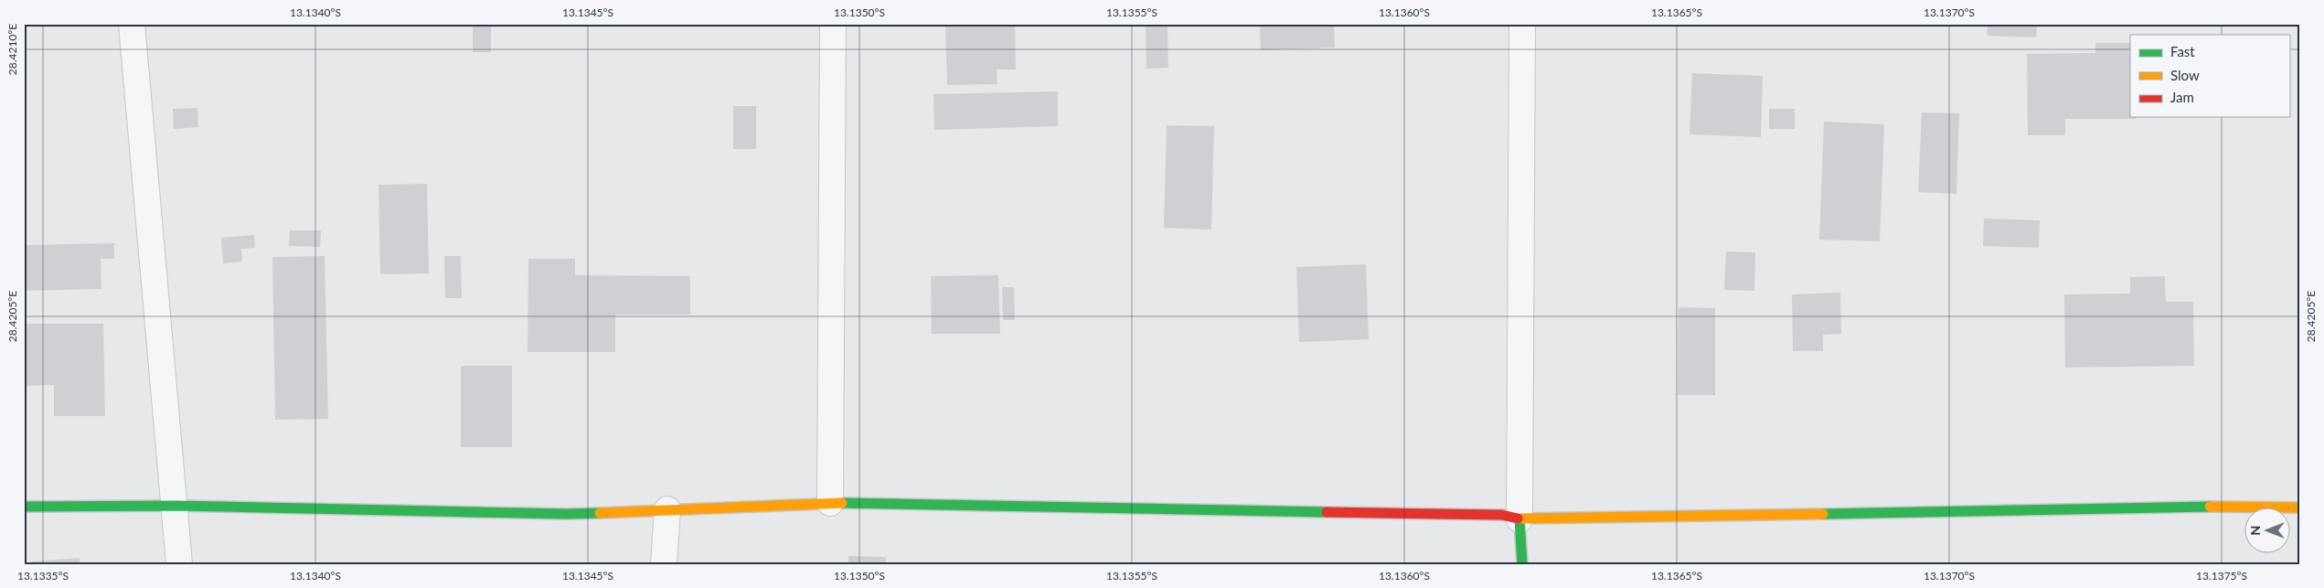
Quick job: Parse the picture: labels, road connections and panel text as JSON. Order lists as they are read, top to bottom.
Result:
{
  "legend": ["Fast", "Slow", "Jam"],
  "north": "left",
  "coordinates": [
    "13.1340°S",
    "13.1345°S",
    "13.1350°S",
    "13.1355°S",
    "13.1360°S",
    "13.1365°S",
    "13.1370°S",
    "28.4210°E",
    "28.4205°E",
    "13.1335°S",
    "13.1375°S"
  ]
}
